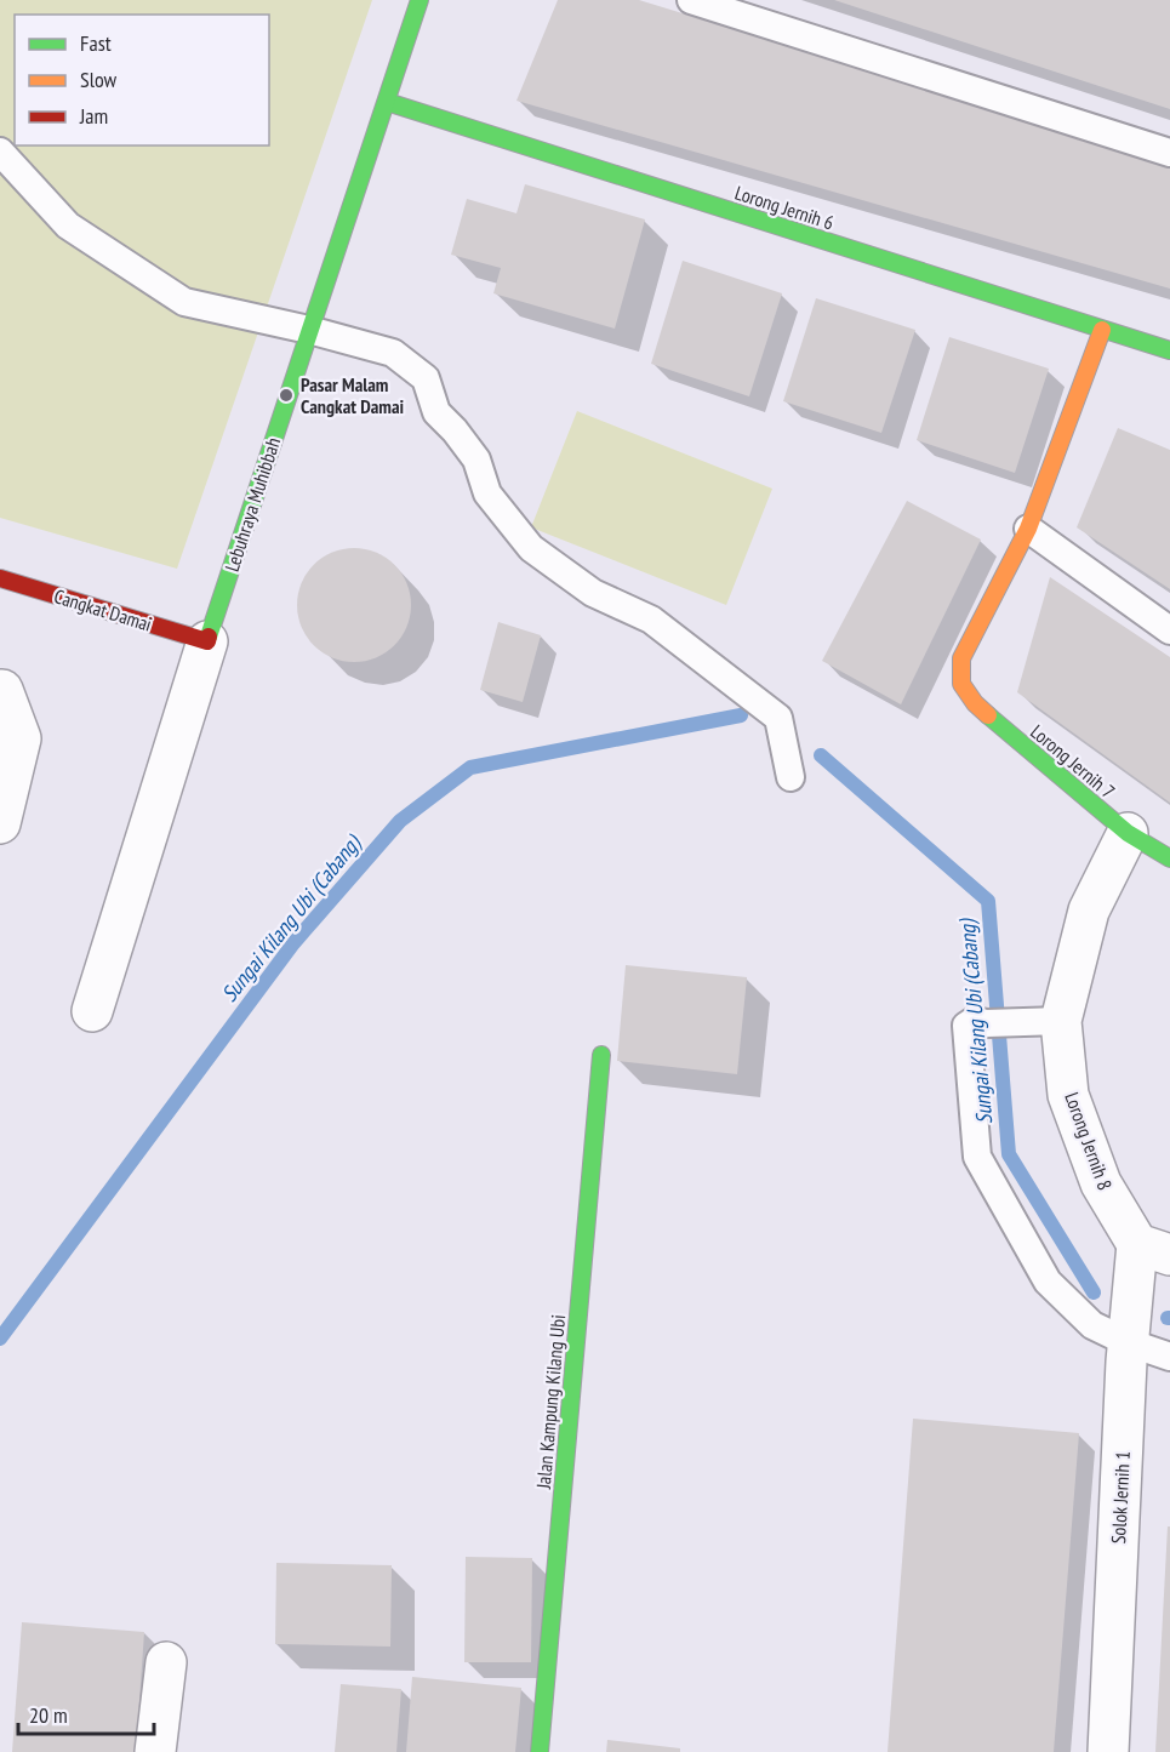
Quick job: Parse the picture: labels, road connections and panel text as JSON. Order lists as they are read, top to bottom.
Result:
{
  "streets": {
    "street": [
      "Lorong Jernih 6",
      "Lebuhraya Muhibbah",
      "Cangkat Damai",
      "Lorong Jernih 7",
      "Lorong Jernih 8",
      "Jalan Kampung Kilang Ubi",
      "Solok Jernih 1"
    ]
  },
  "crossings": [
    ["Lorong Jernih 6", "Lebuhraya Muhibbah"],
    ["Lebuhraya Muhibbah", "Cangkat Damai"],
    ["Lorong Jernih 7", "Lorong Jernih 8"],
    ["Lorong Jernih 8", "Solok Jernih 1"]
  ],
  "water": ["Sungai Kilang Ubi (Cabang)"],
  "places": ["Pasar Malam Cangkat Damai"],
  "legend": ["Fast", "Slow", "Jam"],
  "scale_bar": "20 m"
}
